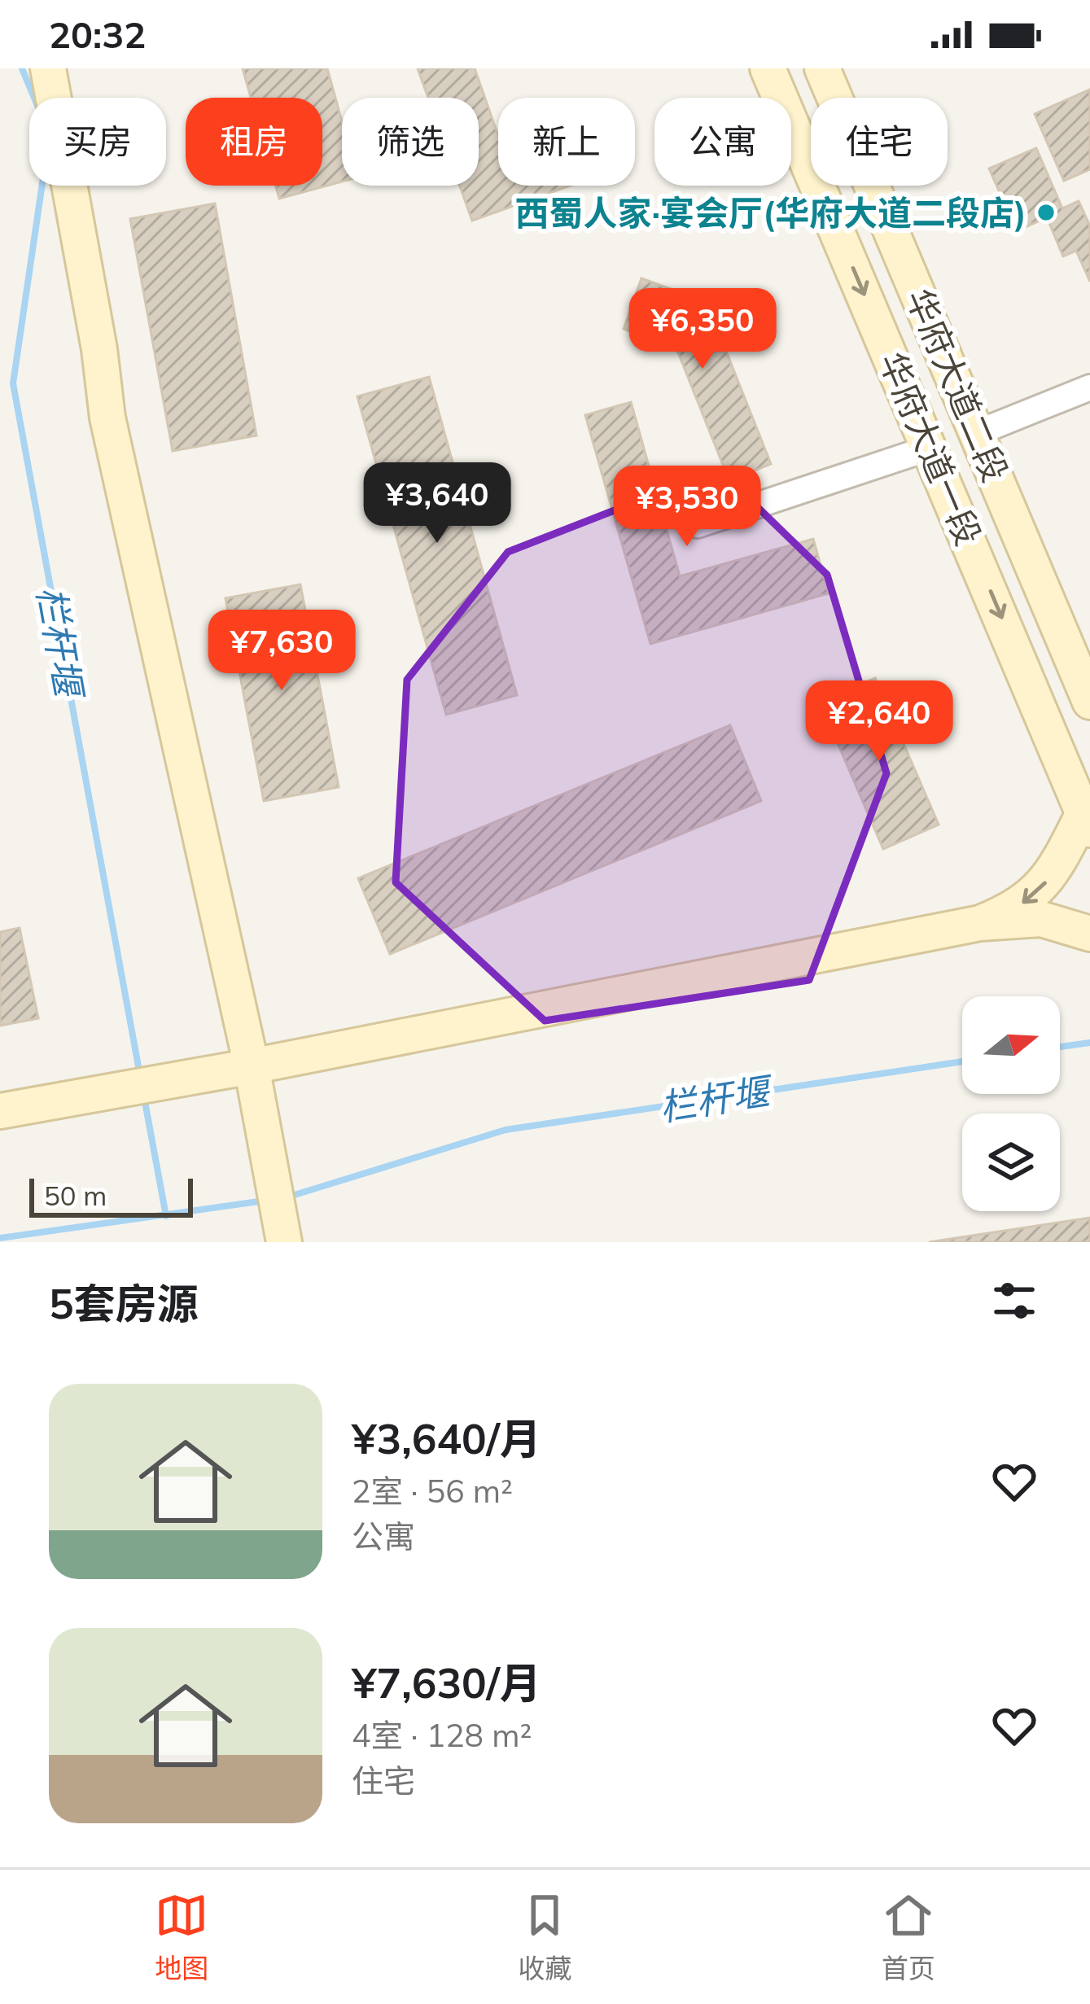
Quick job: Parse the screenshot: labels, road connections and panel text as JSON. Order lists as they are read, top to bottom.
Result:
{
  "streets": {
    "street": ["华府大道二段", "华府大道一段"]
  },
  "one_way": ["华府大道一段"],
  "water": ["栏杆堰"],
  "places": ["西蜀人家·宴会厅(华府大道二段店)"],
  "scale_bar": "50 m",
  "north": "right",
  "page": {
    "status": "20:32",
    "chip": [
      "买房",
      "租房",
      "筛选",
      "新上",
      "公寓",
      "住宅"
    ],
    "price": [
      "¥6,350",
      "¥3,640",
      "¥3,530",
      "¥7,630",
      "¥2,640"
    ],
    "scale": "50 m",
    "heading": "5套房源",
    "list": [
      {
        "name": "¥3,640/月",
        "note": "2室 · 56 m² · 公寓"
      },
      {
        "name": "¥7,630/月",
        "note": "4室 · 128 m² · 住宅"
      }
    ],
    "tabs": ["地图", "收藏", "首页"]
  }
}
